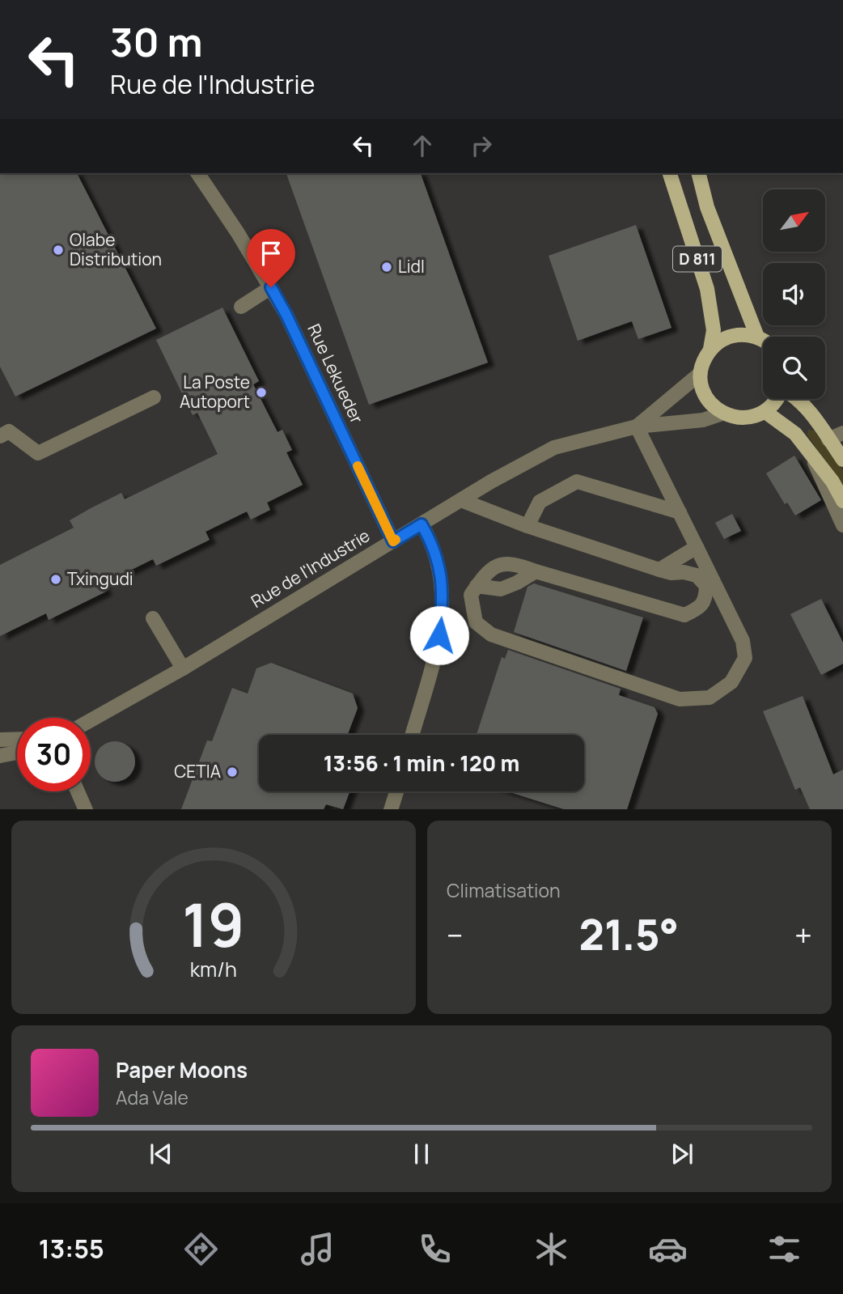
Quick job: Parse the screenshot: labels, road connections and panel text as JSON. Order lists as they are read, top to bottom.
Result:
{
  "streets": {
    "main road": ["D 811"],
    "street": ["Rue Lekueder", "Rue de l'Industrie"]
  },
  "crossings": [
    ["Rue Lekueder", "Rue de l'Industrie"]
  ],
  "places": [
    "Olabe Distribution",
    "Lidl",
    "La Poste Autoport",
    "Txingudi",
    "CETIA"
  ],
  "north": "top right",
  "page": {
    "turn": ["30 m", "Rue de l'Industrie"],
    "limit": "30",
    "trip": "13:56 · 1 min · 120 m",
    "tile": "Climatisation",
    "heat": ["−", "21.5°", "+"],
    "song": ["Paper Moons", "Ada Vale"],
    "tabs": "13:55",
    "gauge": ["19", "km/h"]
  }
}
